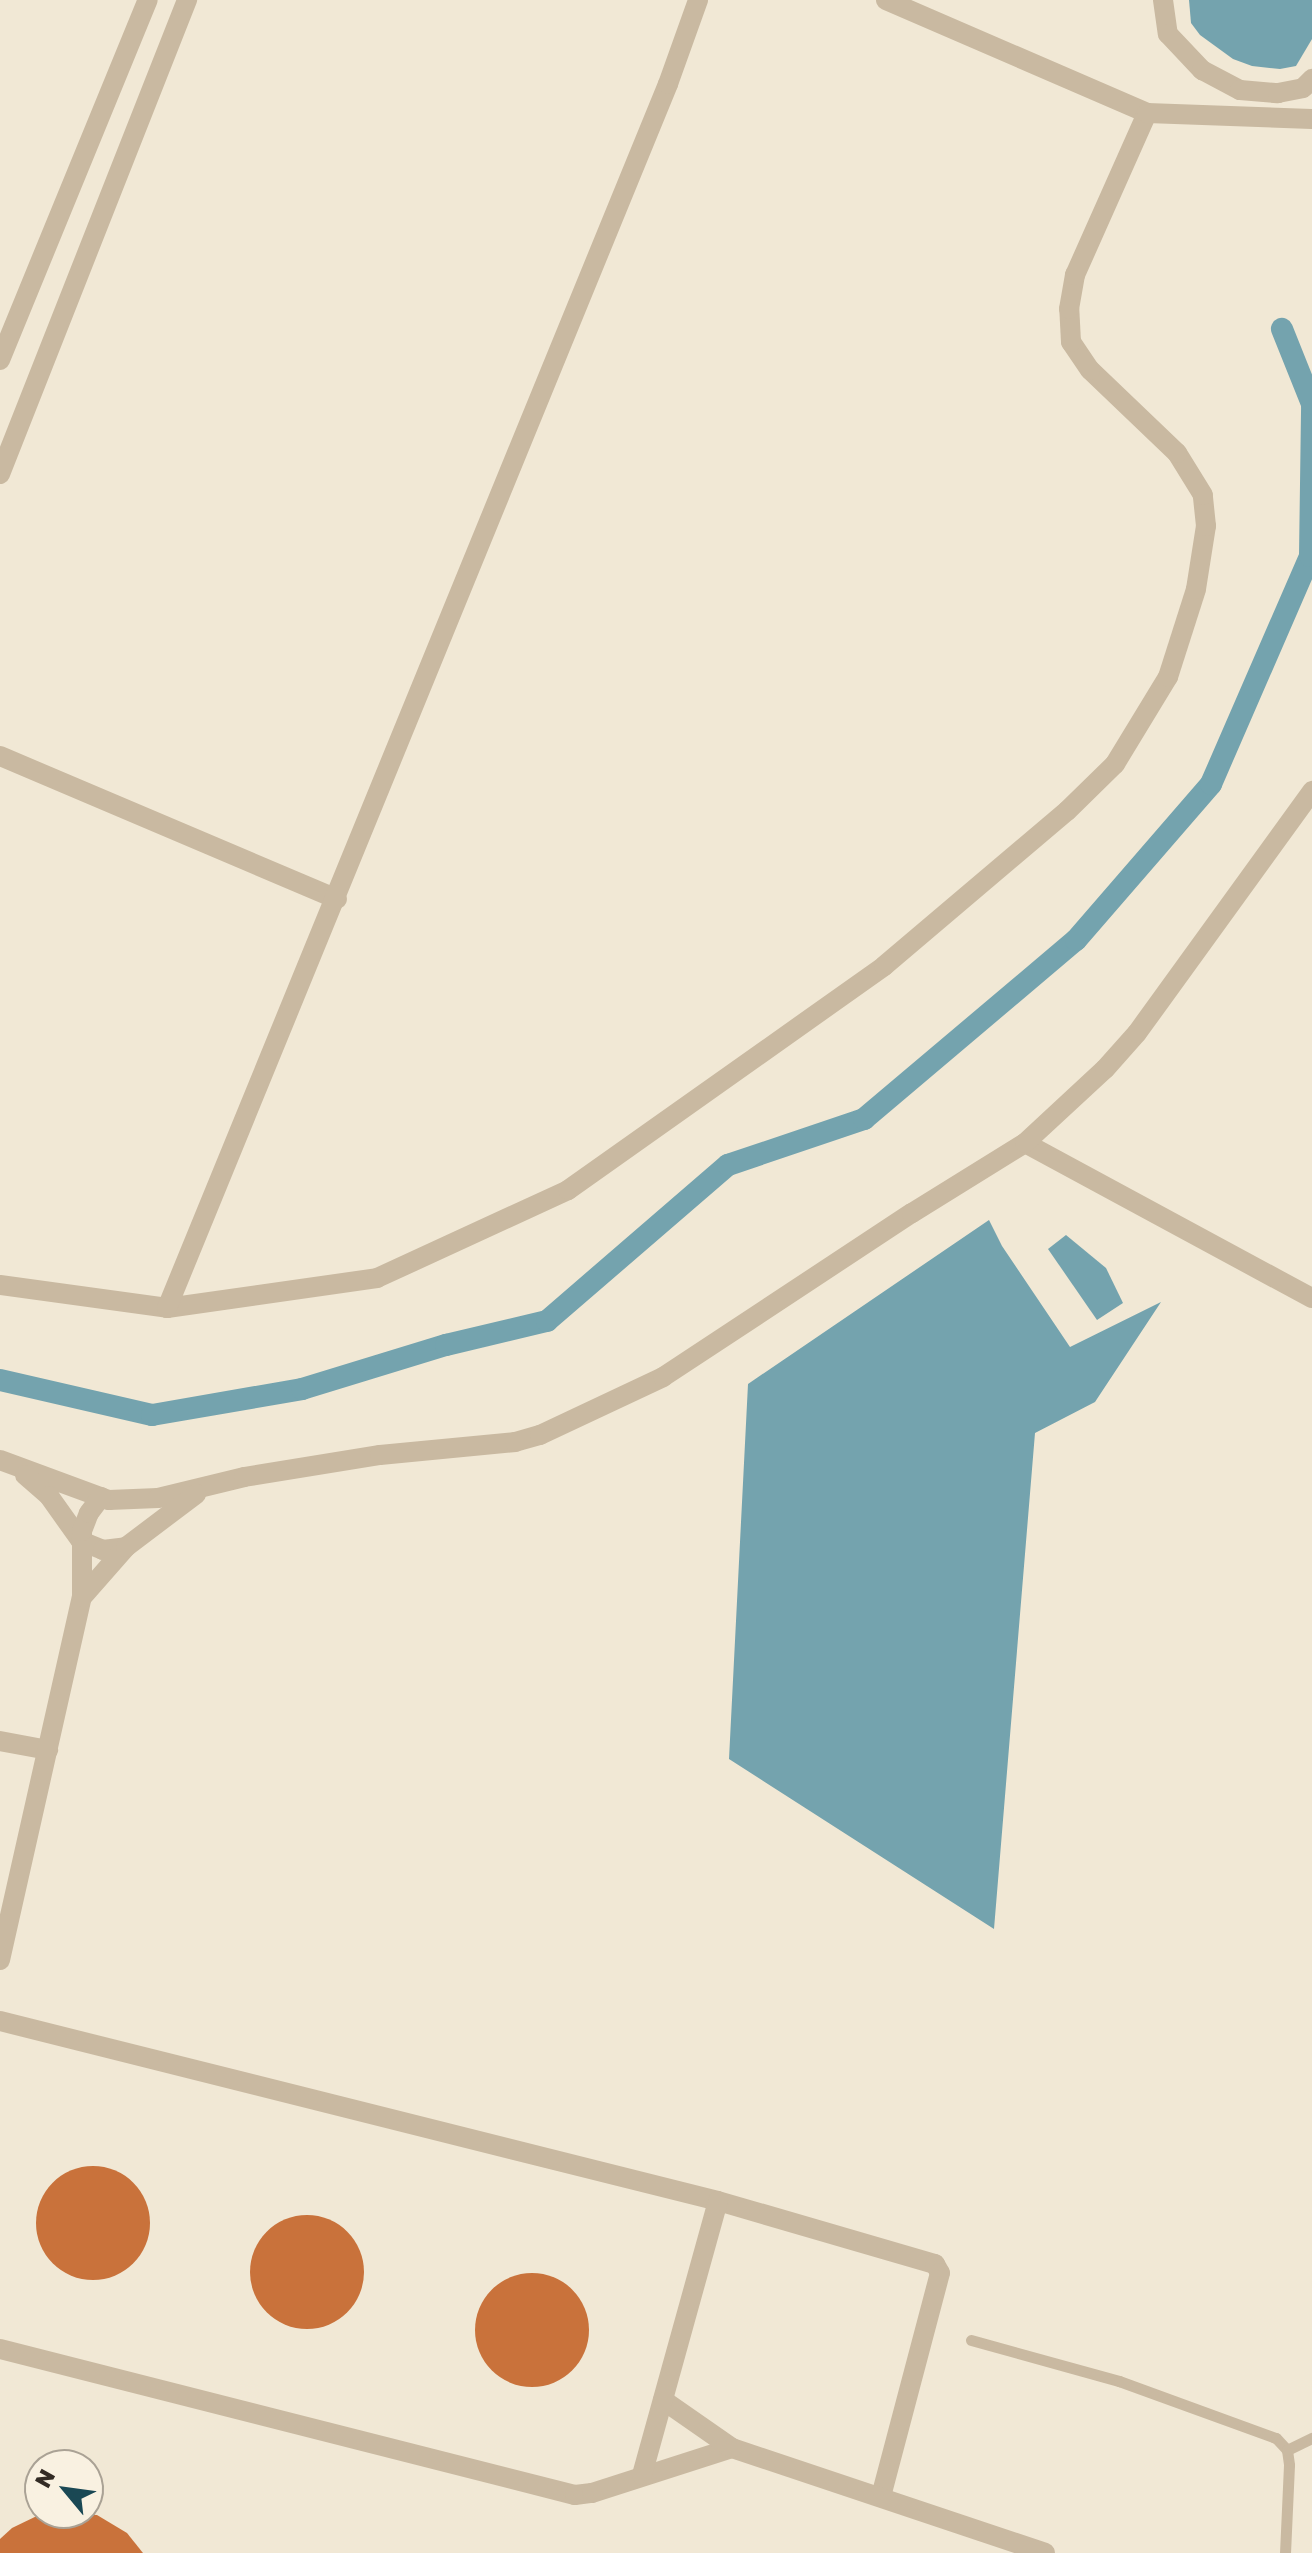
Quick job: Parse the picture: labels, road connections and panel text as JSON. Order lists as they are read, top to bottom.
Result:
{
  "north": "top left"
}
